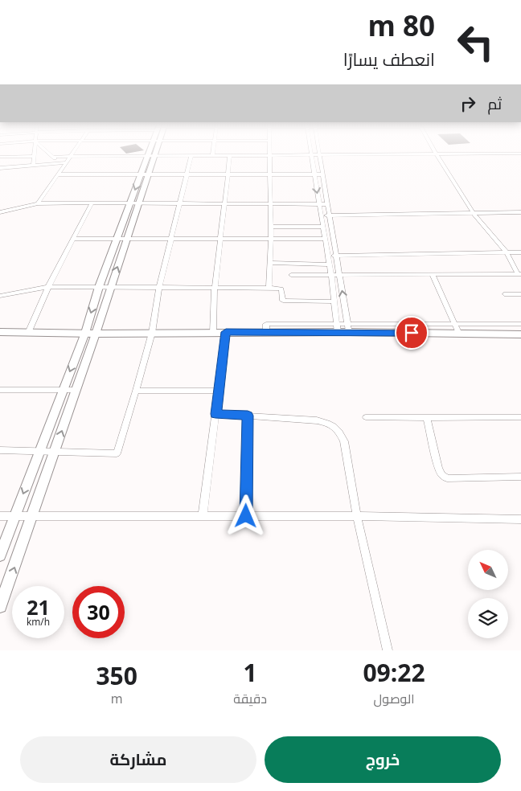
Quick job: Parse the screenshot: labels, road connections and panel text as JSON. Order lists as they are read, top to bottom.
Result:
{
  "north": "top left",
  "page": {
    "turn": ["80 m", "انعطف يسارًا"],
    "then": "ثم",
    "speed": "21 km/h",
    "limit": "30",
    "eta": [
      "09:22",
      "الوصول",
      "1",
      "دقيقة",
      "350",
      "m"
    ],
    "buttons": ["خروج", "مشاركة"]
  }
}
